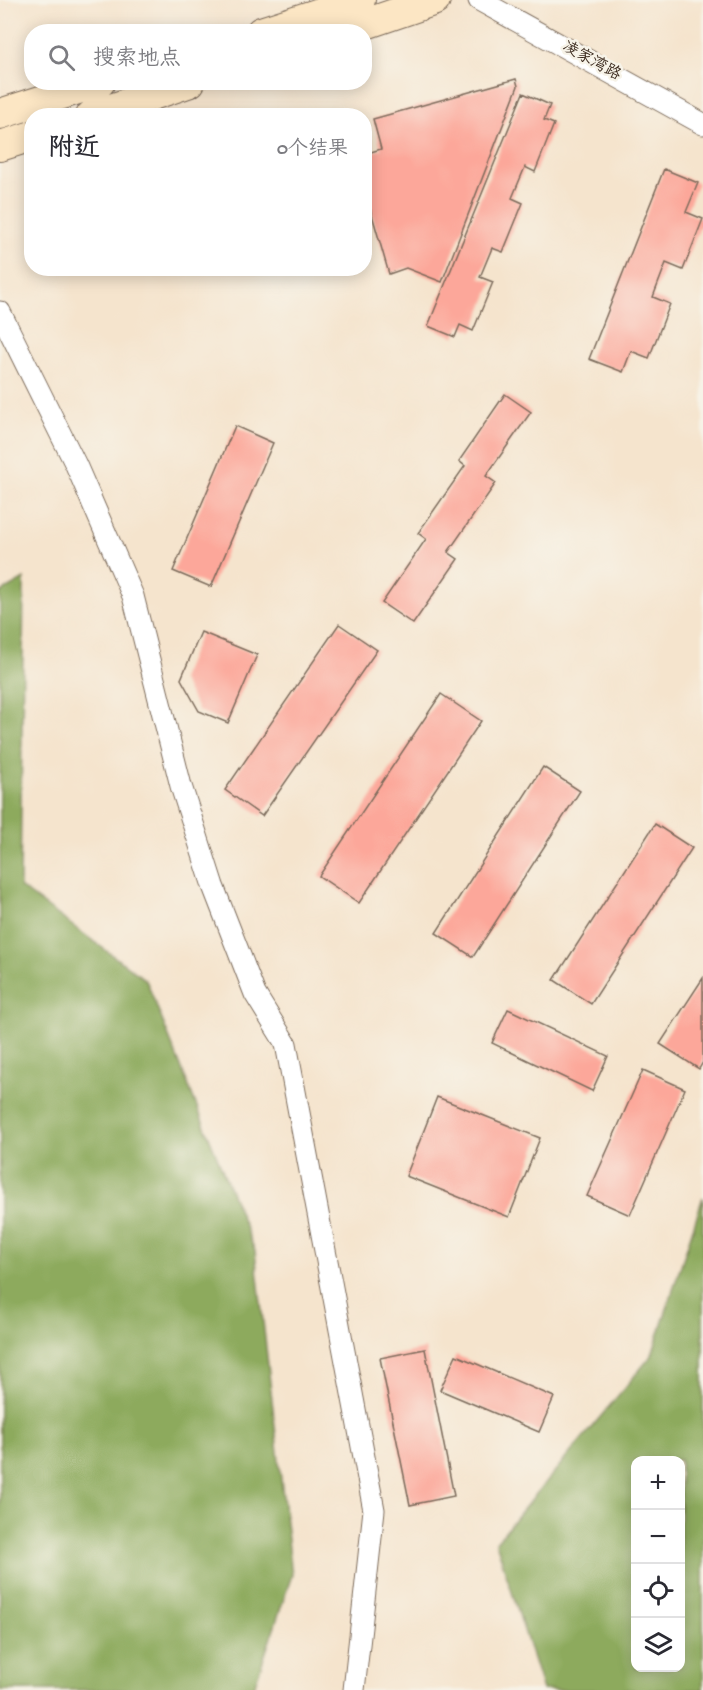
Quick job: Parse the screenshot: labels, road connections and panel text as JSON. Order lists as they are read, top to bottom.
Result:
{
  "streets": {
    "street": ["凌家湾路"]
  },
  "page": {
    "search": "搜索地点",
    "heading": ["附近", "0个结果"],
    "map_buttons": ["+", "−"]
  }
}
